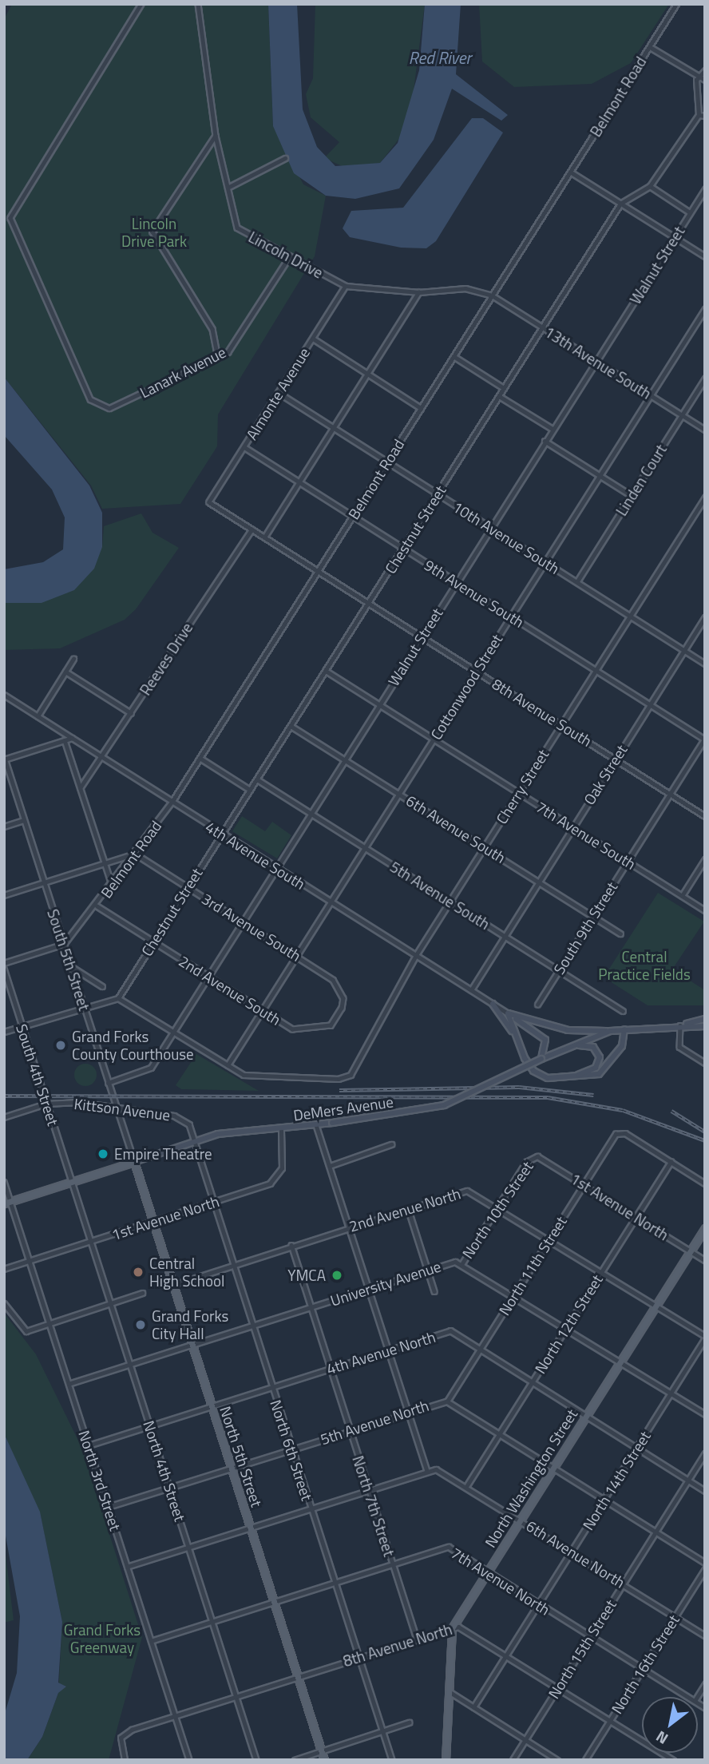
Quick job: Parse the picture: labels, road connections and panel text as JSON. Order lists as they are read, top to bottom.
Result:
{
  "streets": {
    "main road": ["DeMers Avenue", "North 5th Street", "North Washington Street"],
    "street": [
      "Belmont Road",
      "Lincoln Drive",
      "Walnut Street",
      "13th Avenue South",
      "Lanark Avenue",
      "Almonte Avenue",
      "Linden Court",
      "Chestnut Street",
      "10th Avenue South",
      "9th Avenue South",
      "Reeves Drive",
      "Cottonwood Street",
      "8th Avenue South",
      "Oak Street",
      "Cherry Street",
      "6th Avenue South",
      "7th Avenue South",
      "4th Avenue South",
      "5th Avenue South",
      "3rd Avenue South",
      "South 9th Street",
      "South 5th Street",
      "2nd Avenue South",
      "South 4th Street",
      "Kittson Avenue",
      "1st Avenue North",
      "2nd Avenue North",
      "North 10th Street",
      "North 11th Street",
      "University Avenue",
      "North 12th Street",
      "4th Avenue North",
      "5th Avenue North",
      "North 6th Street",
      "North 4th Street",
      "North 3rd Street",
      "North 14th Street",
      "North 7th Street",
      "6th Avenue North",
      "7th Avenue North",
      "8th Avenue North",
      "North 15th Street",
      "North 16th Street"
    ]
  },
  "crossings": [
    ["Belmont Road", "Lincoln Drive"],
    ["Belmont Road", "13th Avenue South"],
    ["Belmont Road", "10th Avenue South"],
    ["Belmont Road", "9th Avenue South"],
    ["Belmont Road", "8th Avenue South"],
    ["Belmont Road", "4th Avenue South"],
    ["Belmont Road", "3rd Avenue South"],
    ["Belmont Road", "South 5th Street"],
    ["Belmont Road", "2nd Avenue South"],
    ["Lincoln Drive", "13th Avenue South"],
    ["Lincoln Drive", "Lanark Avenue"],
    ["Lincoln Drive", "Almonte Avenue"],
    ["Walnut Street", "13th Avenue South"],
    ["Walnut Street", "10th Avenue South"],
    ["Walnut Street", "9th Avenue South"],
    ["Walnut Street", "8th Avenue South"],
    ["Walnut Street", "6th Avenue South"],
    ["Walnut Street", "7th Avenue South"],
    ["Walnut Street", "4th Avenue South"],
    ["Walnut Street", "5th Avenue South"],
    ["Walnut Street", "3rd Avenue South"],
    ["Walnut Street", "South 5th Street"],
    ["Walnut Street", "2nd Avenue South"],
    ["13th Avenue South", "Linden Court"],
    ["13th Avenue South", "Chestnut Street"],
    ["13th Avenue South", "Cottonwood Street"],
    ["Almonte Avenue", "10th Avenue South"],
    ["Almonte Avenue", "9th Avenue South"],
    ["Almonte Avenue", "8th Avenue South"],
    ["Linden Court", "10th Avenue South"],
    ["Chestnut Street", "10th Avenue South"],
    ["Chestnut Street", "9th Avenue South"],
    ["Chestnut Street", "8th Avenue South"],
    ["Chestnut Street", "6th Avenue South"],
    ["Chestnut Street", "7th Avenue South"],
    ["Chestnut Street", "4th Avenue South"],
    ["Chestnut Street", "5th Avenue South"],
    ["Chestnut Street", "3rd Avenue South"],
    ["Chestnut Street", "2nd Avenue South"],
    ["10th Avenue South", "Cottonwood Street"],
    ["10th Avenue South", "Oak Street"],
    ["10th Avenue South", "Cherry Street"],
    ["9th Avenue South", "Cottonwood Street"],
    ["9th Avenue South", "Oak Street"],
    ["9th Avenue South", "Cherry Street"],
    ["9th Avenue South", "South 9th Street"],
    ["Reeves Drive", "8th Avenue South"],
    ["Reeves Drive", "4th Avenue South"],
    ["Cottonwood Street", "8th Avenue South"],
    ["Cottonwood Street", "Cherry Street"],
    ["Cottonwood Street", "6th Avenue South"],
    ["Cottonwood Street", "7th Avenue South"],
    ["Cottonwood Street", "4th Avenue South"],
    ["Cottonwood Street", "5th Avenue South"],
    ["Cottonwood Street", "3rd Avenue South"],
    ["Cottonwood Street", "2nd Avenue South"],
    ["8th Avenue South", "Oak Street"],
    ["8th Avenue South", "Cherry Street"],
    ["8th Avenue South", "South 9th Street"],
    ["Oak Street", "6th Avenue South"],
    ["Oak Street", "7th Avenue South"],
    ["Oak Street", "4th Avenue South"],
    ["Oak Street", "5th Avenue South"],
    ["Cherry Street", "6th Avenue South"],
    ["Cherry Street", "7th Avenue South"],
    ["Cherry Street", "4th Avenue South"],
    ["Cherry Street", "5th Avenue South"],
    ["6th Avenue South", "South 9th Street"],
    ["7th Avenue South", "South 9th Street"],
    ["5th Avenue South", "South 9th Street"],
    ["3rd Avenue South", "2nd Avenue South"],
    ["South 5th Street", "DeMers Avenue"],
    ["South 5th Street", "Kittson Avenue"],
    ["South 5th Street", "North 5th Street"],
    ["South 4th Street", "DeMers Avenue"],
    ["South 4th Street", "Kittson Avenue"],
    ["South 4th Street", "North 4th Street"],
    ["DeMers Avenue", "Kittson Avenue"],
    ["DeMers Avenue", "1st Avenue North"],
    ["DeMers Avenue", "North 6th Street"],
    ["DeMers Avenue", "North 5th Street"],
    ["DeMers Avenue", "North 4th Street"],
    ["DeMers Avenue", "North 3rd Street"],
    ["Kittson Avenue", "North 6th Street"],
    ["1st Avenue North", "North 10th Street"],
    ["1st Avenue North", "North 11th Street"],
    ["1st Avenue North", "North 12th Street"],
    ["1st Avenue North", "North 6th Street"],
    ["1st Avenue North", "North 5th Street"],
    ["1st Avenue North", "North 4th Street"],
    ["1st Avenue North", "North Washington Street"],
    ["1st Avenue North", "North 3rd Street"],
    ["2nd Avenue North", "North 10th Street"],
    ["2nd Avenue North", "North 11th Street"],
    ["2nd Avenue North", "North 12th Street"],
    ["2nd Avenue North", "North 6th Street"],
    ["2nd Avenue North", "North 5th Street"],
    ["2nd Avenue North", "North Washington Street"],
    ["2nd Avenue North", "North 14th Street"],
    ["2nd Avenue North", "North 7th Street"],
    ["North 10th Street", "University Avenue"],
    ["North 11th Street", "University Avenue"],
    ["North 11th Street", "North 12th Street"],
    ["North 11th Street", "4th Avenue North"],
    ["North 11th Street", "5th Avenue North"],
    ["University Avenue", "North 12th Street"],
    ["University Avenue", "North 6th Street"],
    ["University Avenue", "North 5th Street"],
    ["University Avenue", "North 4th Street"],
    ["University Avenue", "North Washington Street"],
    ["University Avenue", "North 3rd Street"],
    ["University Avenue", "North 14th Street"],
    ["University Avenue", "North 7th Street"],
    ["North 12th Street", "4th Avenue North"],
    ["North 12th Street", "5th Avenue North"],
    ["North 12th Street", "6th Avenue North"],
    ["4th Avenue North", "North 6th Street"],
    ["4th Avenue North", "North 5th Street"],
    ["4th Avenue North", "North 4th Street"],
    ["4th Avenue North", "North Washington Street"],
    ["4th Avenue North", "North 3rd Street"],
    ["4th Avenue North", "North 14th Street"],
    ["4th Avenue North", "North 7th Street"],
    ["4th Avenue North", "North 15th Street"],
    ["5th Avenue North", "North 6th Street"],
    ["5th Avenue North", "North 5th Street"],
    ["5th Avenue North", "North 4th Street"],
    ["5th Avenue North", "North Washington Street"],
    ["5th Avenue North", "North 3rd Street"],
    ["5th Avenue North", "North 14th Street"],
    ["5th Avenue North", "North 7th Street"],
    ["5th Avenue North", "North 15th Street"],
    ["North 6th Street", "7th Avenue North"],
    ["North 6th Street", "8th Avenue North"],
    ["North 5th Street", "7th Avenue North"],
    ["North 5th Street", "8th Avenue North"],
    ["North 4th Street", "7th Avenue North"],
    ["North 4th Street", "8th Avenue North"],
    ["North Washington Street", "6th Avenue North"],
    ["North Washington Street", "7th Avenue North"],
    ["North Washington Street", "8th Avenue North"],
    ["North 3rd Street", "7th Avenue North"],
    ["North 3rd Street", "8th Avenue North"],
    ["North 14th Street", "6th Avenue North"],
    ["North 14th Street", "7th Avenue North"],
    ["North 14th Street", "8th Avenue North"],
    ["North 7th Street", "7th Avenue North"],
    ["North 7th Street", "8th Avenue North"],
    ["6th Avenue North", "North 15th Street"],
    ["6th Avenue North", "North 16th Street"],
    ["7th Avenue North", "North 15th Street"],
    ["7th Avenue North", "North 16th Street"],
    ["8th Avenue North", "North 15th Street"],
    ["8th Avenue North", "North 16th Street"]
  ],
  "water": ["Red River"],
  "parks": ["Lincoln Drive Park", "Central Practice Fields", "Grand Forks Greenway"],
  "places": [
    "Grand Forks County Courthouse",
    "Empire Theatre",
    "Central High School",
    "YMCA",
    "Grand Forks City Hall"
  ],
  "north": "bottom left"
}
